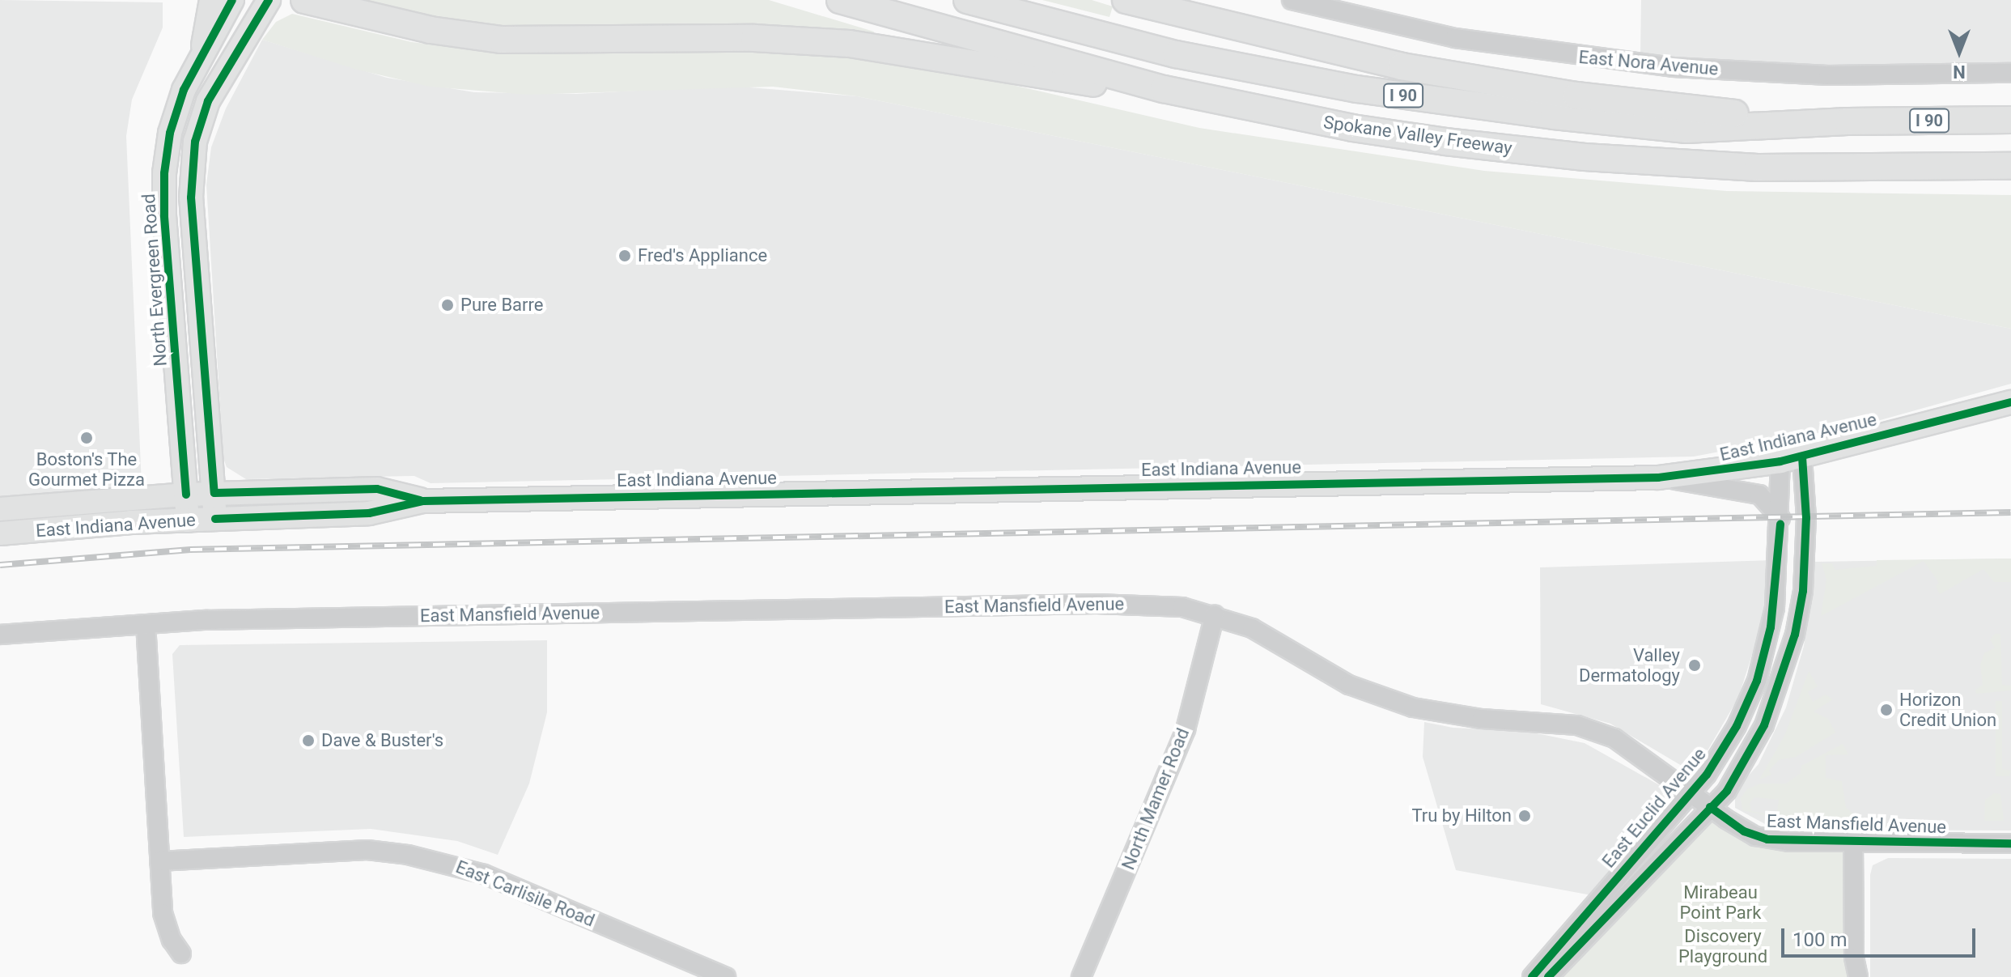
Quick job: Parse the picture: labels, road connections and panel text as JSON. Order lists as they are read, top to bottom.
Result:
{
  "streets": {
    "highway": ["I 90", "Spokane Valley Freeway"],
    "main road": ["North Evergreen Road", "East Indiana Avenue"],
    "street": [
      "East Nora Avenue",
      "East Mansfield Avenue",
      "North Mamer Road",
      "East Euclid Avenue",
      "East Carlisile Road"
    ]
  },
  "crossings": [
    ["North Evergreen Road", "East Indiana Avenue"],
    ["East Indiana Avenue", "East Euclid Avenue"],
    ["East Mansfield Avenue", "North Mamer Road"],
    ["East Mansfield Avenue", "East Euclid Avenue"]
  ],
  "parks": ["Mirabeau Point Park", "Discovery Playground"],
  "places": [
    "Fred's Appliance",
    "Pure Barre",
    "Boston's The Gourmet Pizza",
    "Valley Dermatology",
    "Horizon Credit Union",
    "Dave & Buster's",
    "Tru by Hilton"
  ],
  "scale_bar": "100 m",
  "north": "bottom"
}
